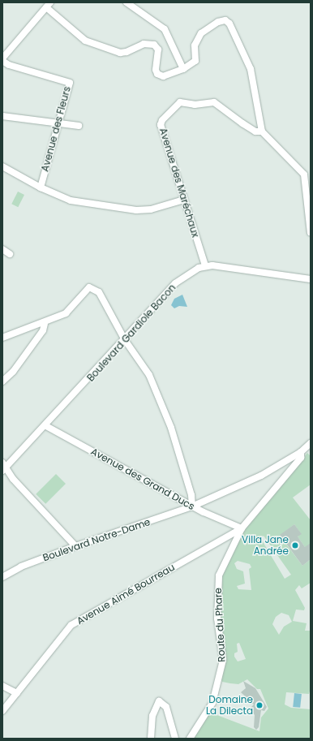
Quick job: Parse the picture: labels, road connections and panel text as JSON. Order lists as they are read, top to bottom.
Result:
{
  "streets": {
    "street": [
      "Avenue des Fleurs",
      "Avenue des Maréchaux",
      "Boulevard Gardiole Bacon",
      "Avenue des Grand Ducs",
      "Boulevard Notre-Dame",
      "Avenue Aimé Bourreau",
      "Route du Phare"
    ]
  },
  "crossings": [
    ["Avenue des Maréchaux", "Boulevard Gardiole Bacon"],
    ["Boulevard Gardiole Bacon", "Avenue des Grand Ducs"],
    ["Avenue des Grand Ducs", "Boulevard Notre-Dame"],
    ["Avenue des Grand Ducs", "Avenue Aimé Bourreau"],
    ["Avenue des Grand Ducs", "Route du Phare"],
    ["Boulevard Notre-Dame", "Route du Phare"],
    ["Avenue Aimé Bourreau", "Route du Phare"]
  ],
  "places": ["Villa Jane Andrée", "Domaine La Dilecta"]
}
